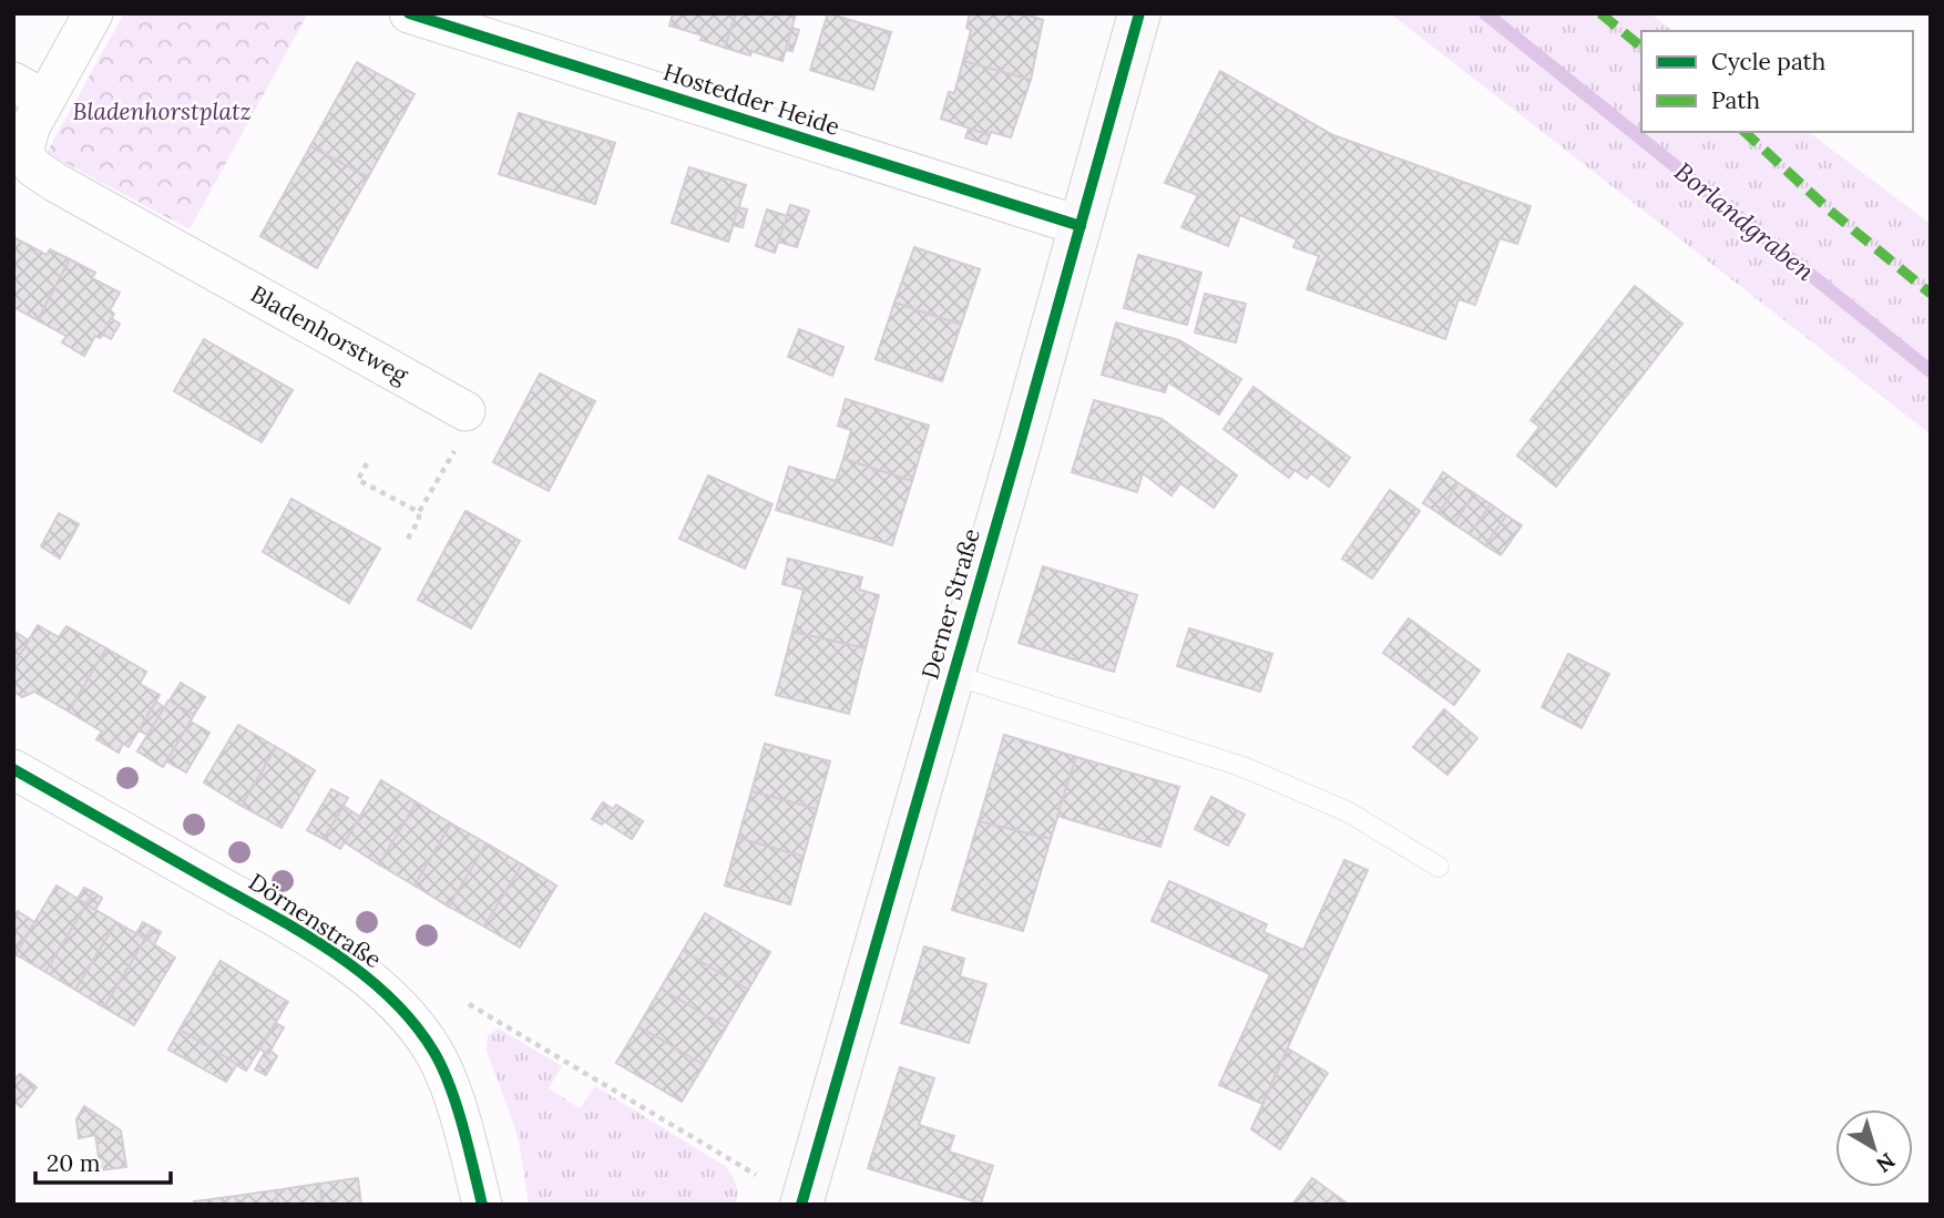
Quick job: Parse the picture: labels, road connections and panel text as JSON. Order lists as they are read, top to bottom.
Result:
{
  "streets": {
    "main road": ["Derner Straße"],
    "street": ["Hostedder Heide", "Bladenhorstweg", "Dörnenstraße"]
  },
  "crossings": [
    ["Hostedder Heide", "Derner Straße"]
  ],
  "water": ["Borlandgraben"],
  "parks": ["Bladenhorstplatz"],
  "legend": ["Cycle path", "Path"],
  "scale_bar": "20 m",
  "north": "bottom right"
}
